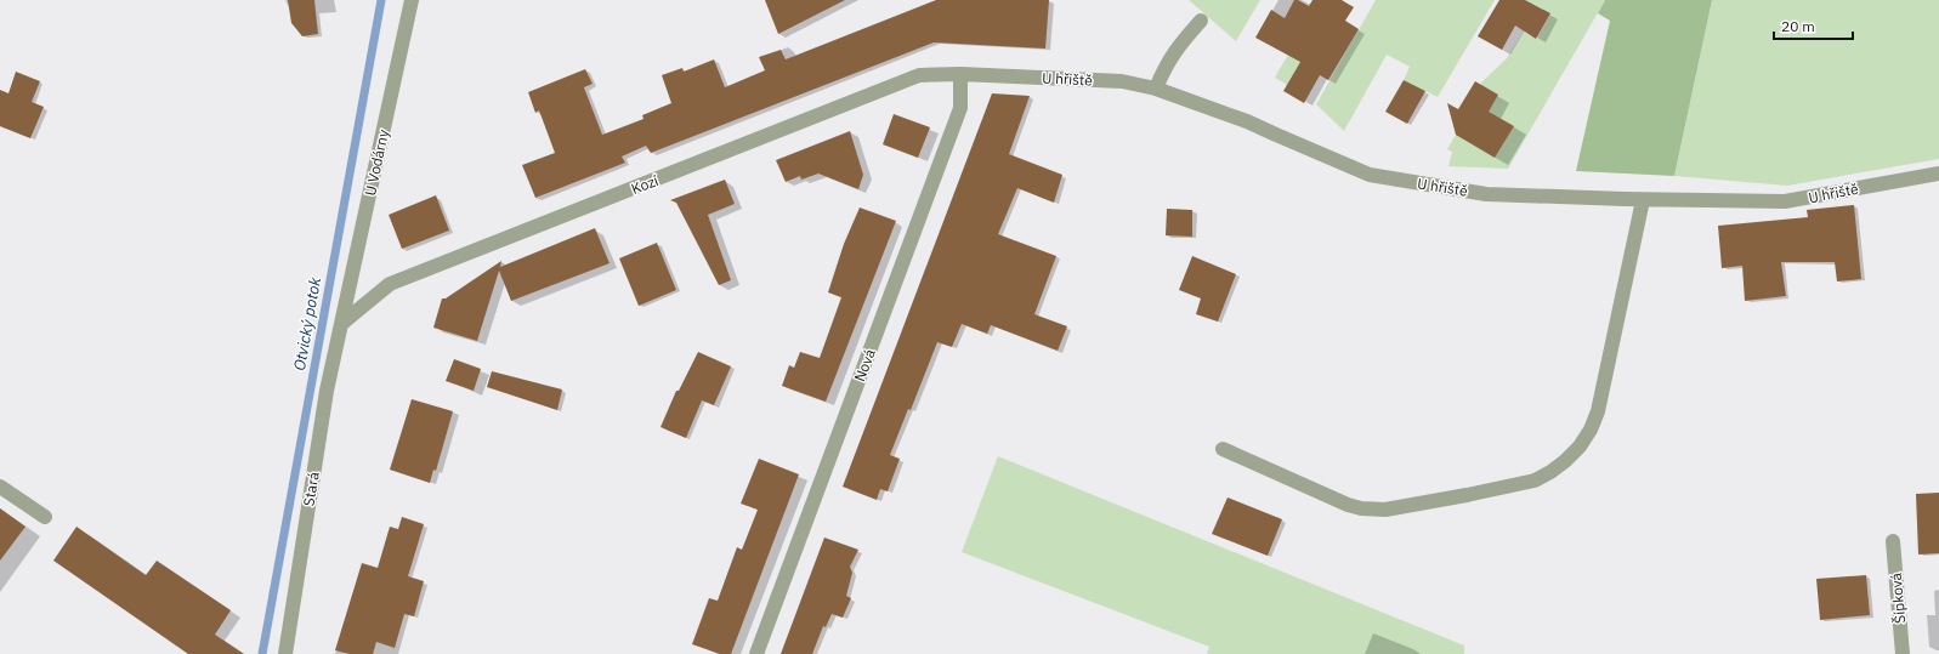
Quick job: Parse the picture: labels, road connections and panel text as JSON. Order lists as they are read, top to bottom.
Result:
{
  "streets": {
    "street": [
      "U hřiště",
      "U Vodárny",
      "Kozí",
      "Nová",
      "Stará",
      "Šípková"
    ]
  },
  "crossings": [
    ["U hřiště", "Kozí"],
    ["U hřiště", "Nová"],
    ["U Vodárny", "Kozí"],
    ["U Vodárny", "Stará"],
    ["Kozí", "Nová"],
    ["Kozí", "Stará"]
  ],
  "water": ["Otvický potok"],
  "scale_bar": "20 m"
}
